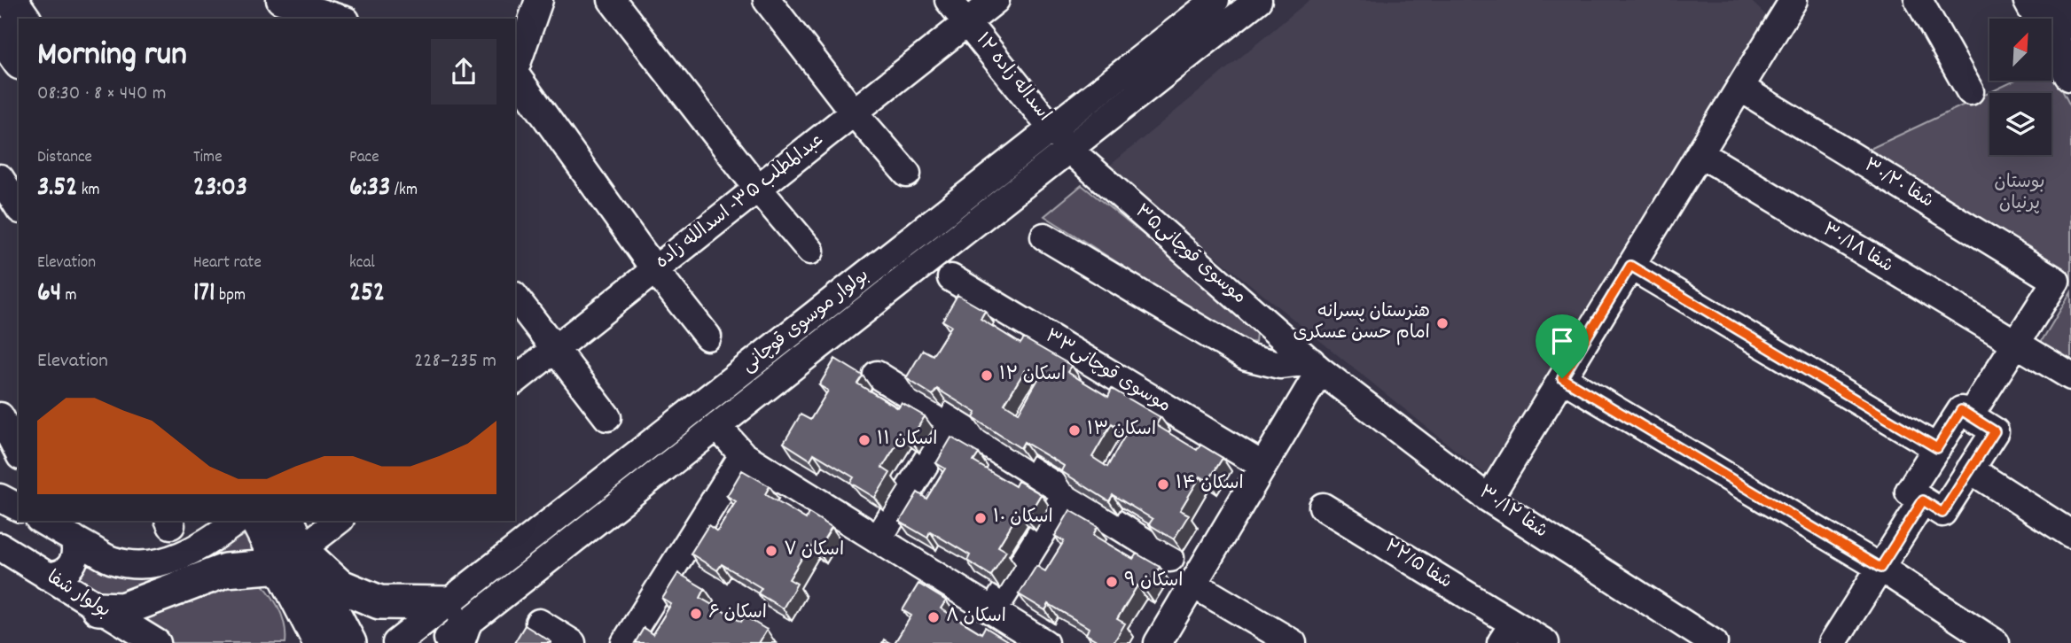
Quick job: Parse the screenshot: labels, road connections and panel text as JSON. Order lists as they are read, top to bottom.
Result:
{
  "streets": {
    "street": [
      "اسداله زاده ۱۲",
      "شفا ۳۰/۲۰",
      "عبدالمطلب ۳۵- اسدالله زاده",
      "شفا ۳۰/۱۸",
      "موسوی قوچانی۳۵",
      "بولوار موسوی قوچانی",
      "موسوی قوچانی۳۳",
      "شفا ۳۰/۱۲",
      "شفا ۲۲/۵",
      "بولوار شفا"
    ]
  },
  "crossings": [
    ["اسداله زاده ۱۲", "عبدالمطلب ۳۵- اسدالله زاده"],
    ["اسداله زاده ۱۲", "موسوی قوچانی۳۵"],
    ["اسداله زاده ۱۲", "بولوار موسوی قوچانی"],
    ["شفا ۳۰/۲۰", "شفا ۳۰/۱۸"],
    ["موسوی قوچانی۳۵", "بولوار موسوی قوچانی"],
    ["موسوی قوچانی۳۵", "شفا ۳۰/۱۲"]
  ],
  "parks": ["بوستان پرنیان"],
  "places": [
    "هنرستان پسرانه امام حسن عسکری",
    "اسکان ۱۲",
    "اسکان ۱۳",
    "اسکان ۱۱",
    "اسکان ۱۴",
    "اسکان ۱۰",
    "اسکان ۷",
    "اسکان ۹",
    "اسکان ۶",
    "اسکان ۸"
  ],
  "north": "top right",
  "page": {
    "heading": ["Morning run", "08:30 · 8 × 440 m"],
    "stats": [
      ["Distance", "3.52 km"],
      ["Time", "23:03"],
      ["Pace", "6:33 /km"],
      ["Elevation", "64 m"],
      ["Heart rate", "171 bpm"],
      ["kcal", "252"]
    ],
    "chart": ["Elevation", "228–235 m"]
  }
}
